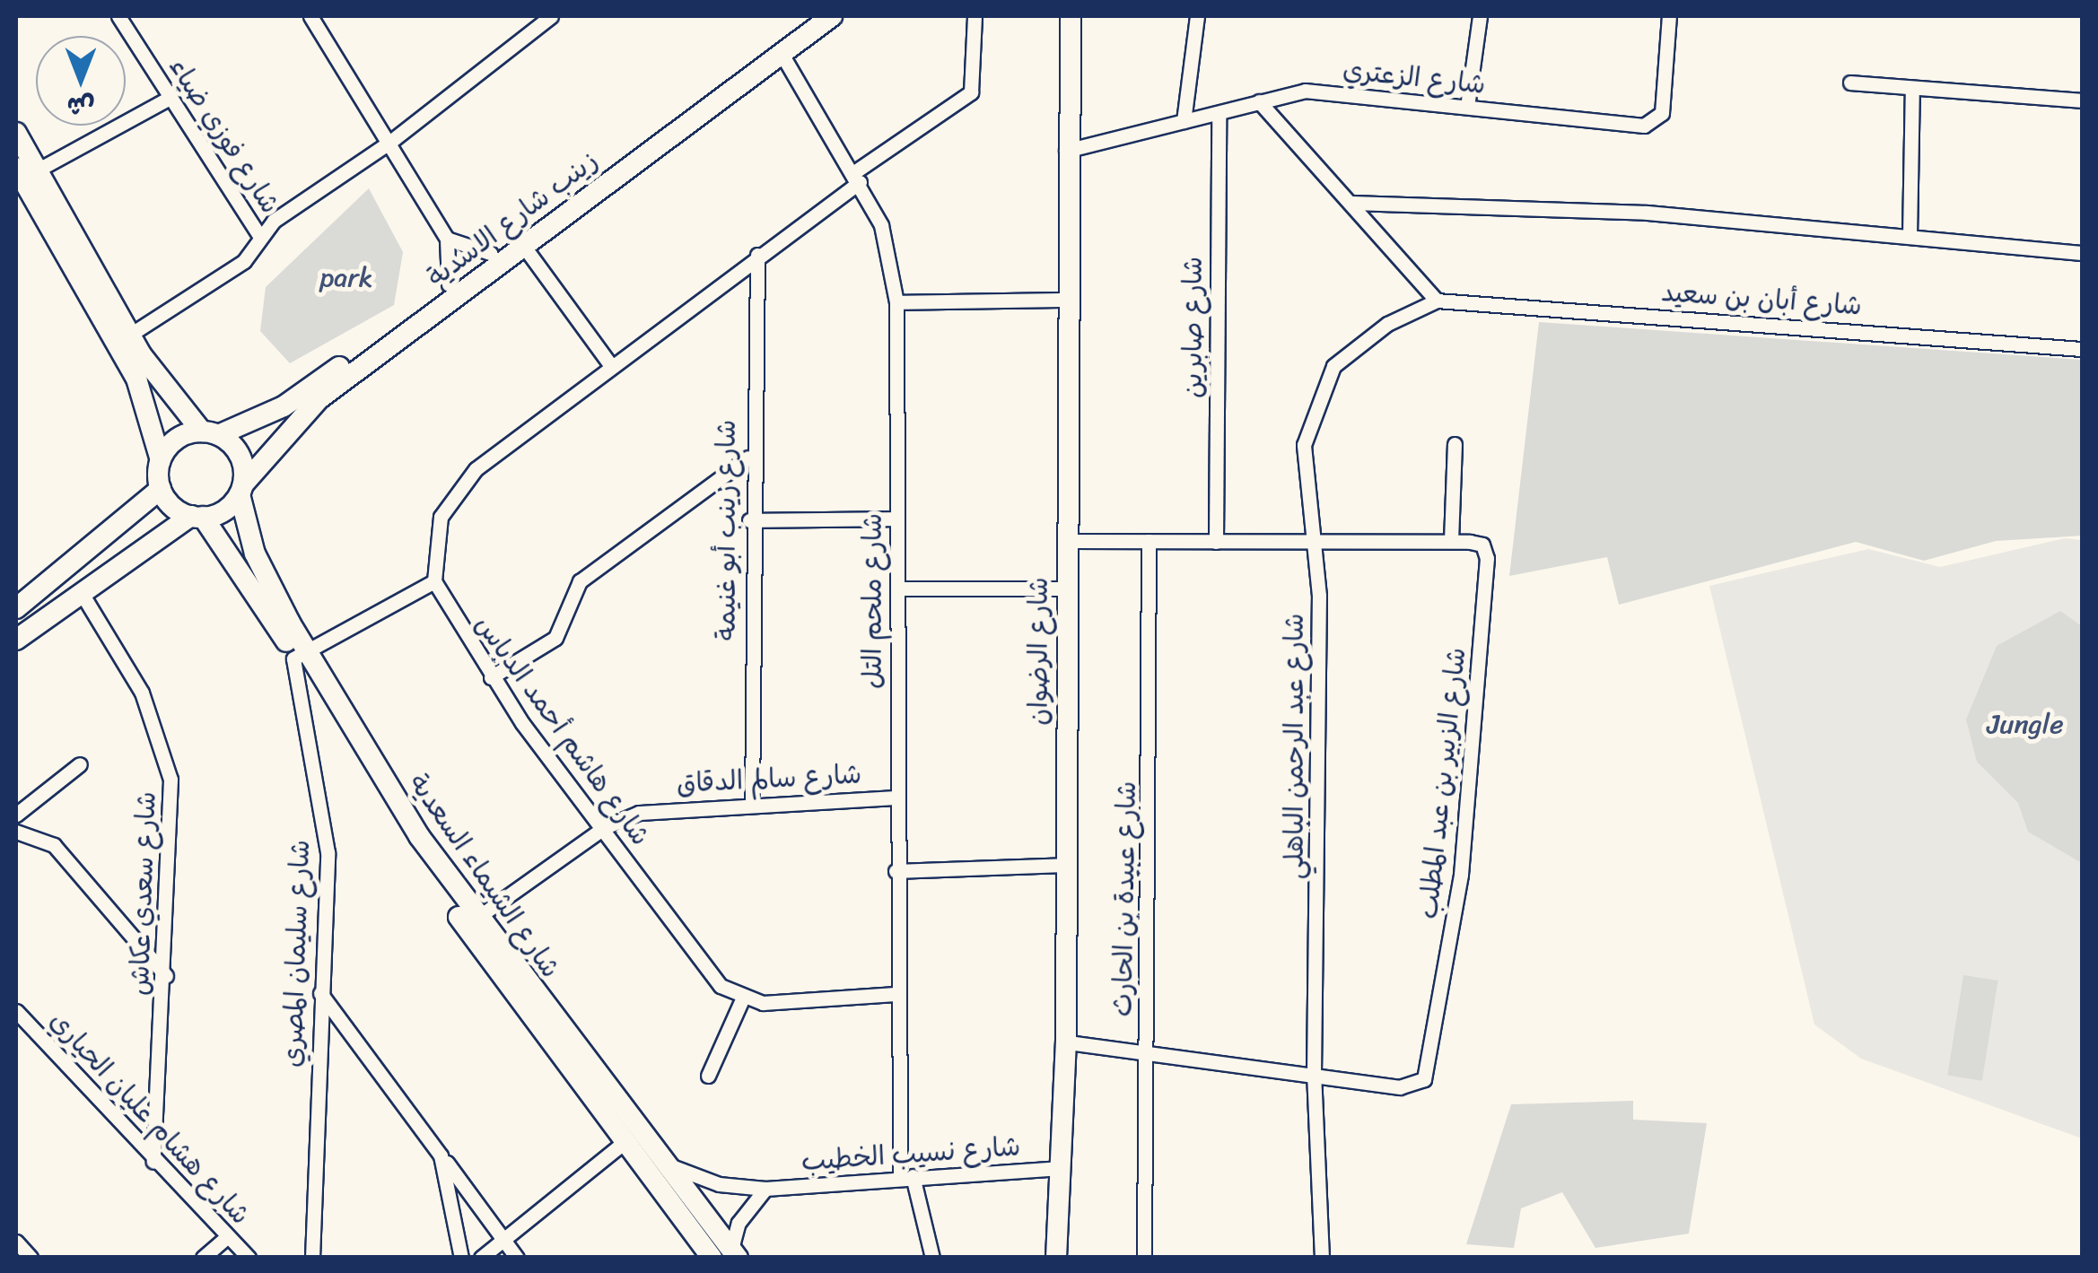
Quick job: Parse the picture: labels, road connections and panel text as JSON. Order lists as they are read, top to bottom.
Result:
{
  "streets": {
    "street": [
      "شارع الزعتري",
      "شارع فوزي ضياء",
      "زينب شارع الاسدية",
      "شارع أبان بن سعيد",
      "شارع صابرين",
      "شارع زينب أبو غنيمة",
      "شارع ملحم التل",
      "شارع الرضوان",
      "شارع هاشم أحمد الدباس",
      "شارع عبد الرحمن الباهلي",
      "شارع سالم الدقاق",
      "شارع الزبير بن عبد المطلب",
      "شارع الشيماء السعدية",
      "شارع سعدي عكاش",
      "شارع عبيدة بن الحارث",
      "شارع سليمان المصري",
      "شارع هشام عليان الحياري",
      "شارع نسيب الخطيب"
    ]
  },
  "crossings": [
    ["شارع الزعتري", "شارع صابرين"],
    ["شارع الزعتري", "شارع الرضوان"],
    ["زينب شارع الاسدية", "شارع ملحم التل"],
    ["زينب شارع الاسدية", "شارع الشيماء السعدية"],
    ["شارع أبان بن سعيد", "شارع عبد الرحمن الباهلي"],
    ["شارع صابرين", "شارع الزبير بن عبد المطلب"],
    ["شارع زينب أبو غنيمة", "شارع سالم الدقاق"],
    ["شارع ملحم التل", "شارع سالم الدقاق"],
    ["شارع ملحم التل", "شارع نسيب الخطيب"],
    ["شارع الرضوان", "شارع الزبير بن عبد المطلب"],
    ["شارع الرضوان", "شارع نسيب الخطيب"],
    ["شارع هاشم أحمد الدباس", "شارع سالم الدقاق"],
    ["شارع عبد الرحمن الباهلي", "شارع الزبير بن عبد المطلب"],
    ["شارع سالم الدقاق", "شارع الشيماء السعدية"],
    ["شارع الزبير بن عبد المطلب", "شارع عبيدة بن الحارث"],
    ["شارع الشيماء السعدية", "شارع سليمان المصري"],
    ["شارع الشيماء السعدية", "شارع نسيب الخطيب"],
    ["شارع سعدي عكاش", "شارع هشام عليان الحياري"]
  ],
  "parks": ["park", "Jungle"],
  "north": "bottom"
}
